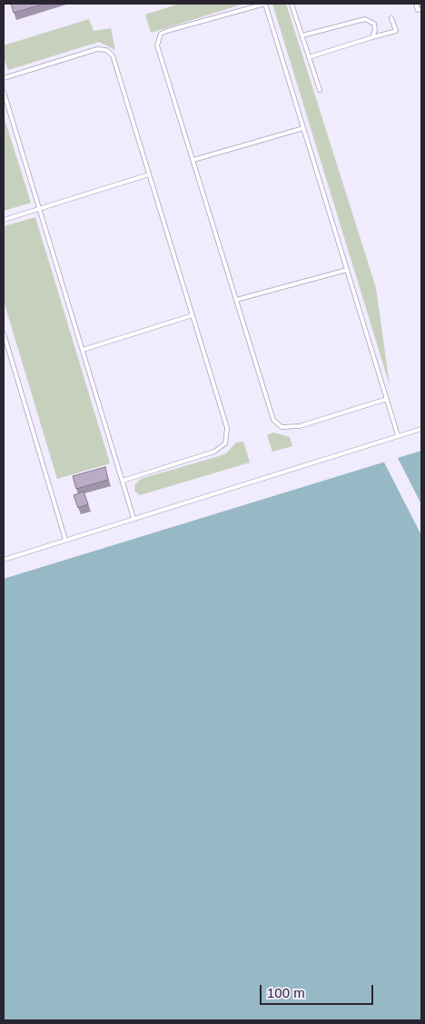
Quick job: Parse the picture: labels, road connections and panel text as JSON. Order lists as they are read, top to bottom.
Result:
{
  "scale_bar": "100 m"
}
